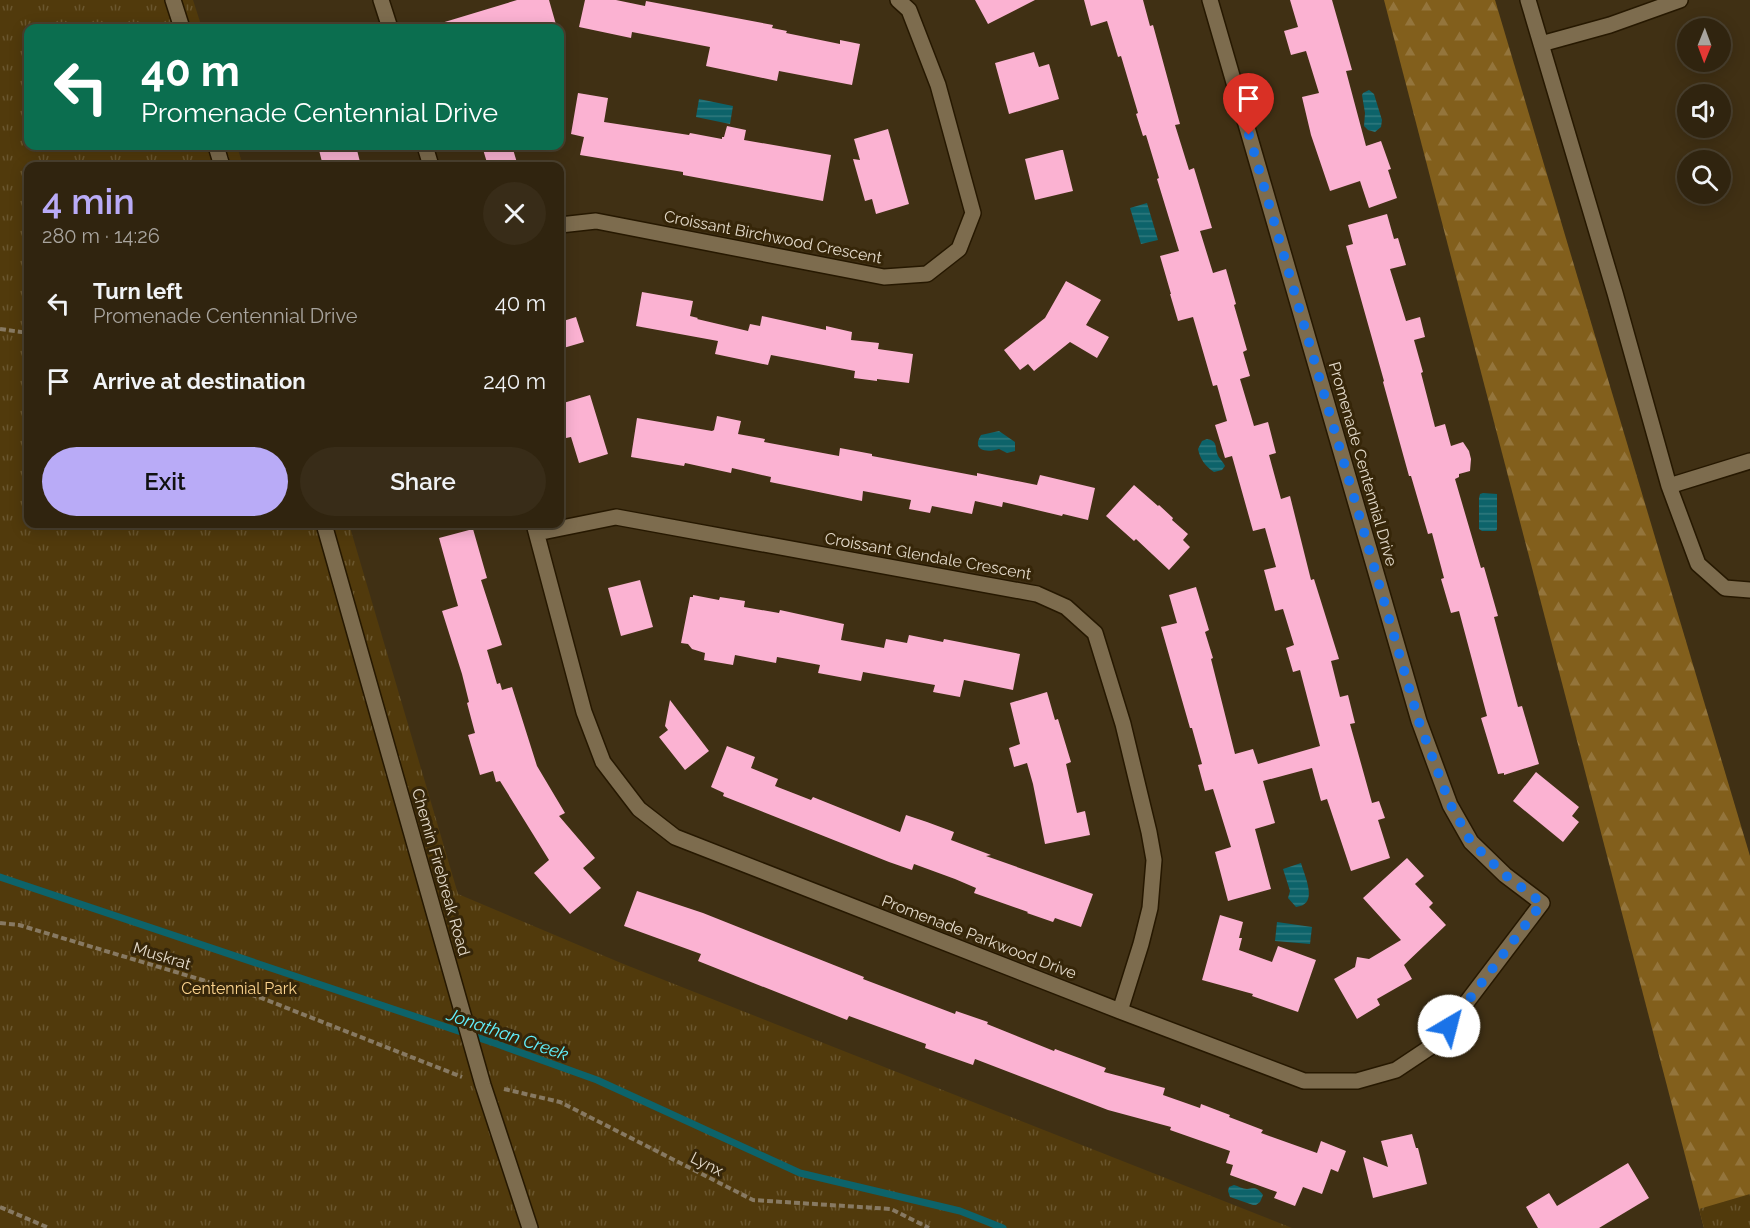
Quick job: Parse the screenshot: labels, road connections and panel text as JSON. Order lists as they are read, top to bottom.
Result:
{
  "streets": {
    "street": [
      "Croissant Birchwood Crescent",
      "Promenade Centennial Drive",
      "Croissant Glendale Crescent",
      "Chemin Firebreak Road",
      "Promenade Parkwood Drive"
    ],
    "path": ["Muskrat", "Lynx"]
  },
  "crossings": [
    ["Promenade Centennial Drive", "Promenade Parkwood Drive"],
    ["Croissant Glendale Crescent", "Promenade Parkwood Drive"],
    ["Chemin Firebreak Road", "Muskrat"],
    ["Chemin Firebreak Road", "Lynx"],
    ["Muskrat", "Lynx"]
  ],
  "water": ["Jonathan Creek"],
  "parks": ["Centennial Park"],
  "north": "bottom",
  "page": {
    "turn": ["40 m", "Promenade Centennial Drive"],
    "heading": ["4 min", "280 m · 14:26"],
    "list": [
      {
        "name": "Turn left",
        "note": "Promenade Centennial Drive",
        "value": "40 m"
      },
      {
        "name": "Arrive at destination",
        "value": "240 m"
      }
    ],
    "buttons": ["Exit", "Share"]
  }
}
